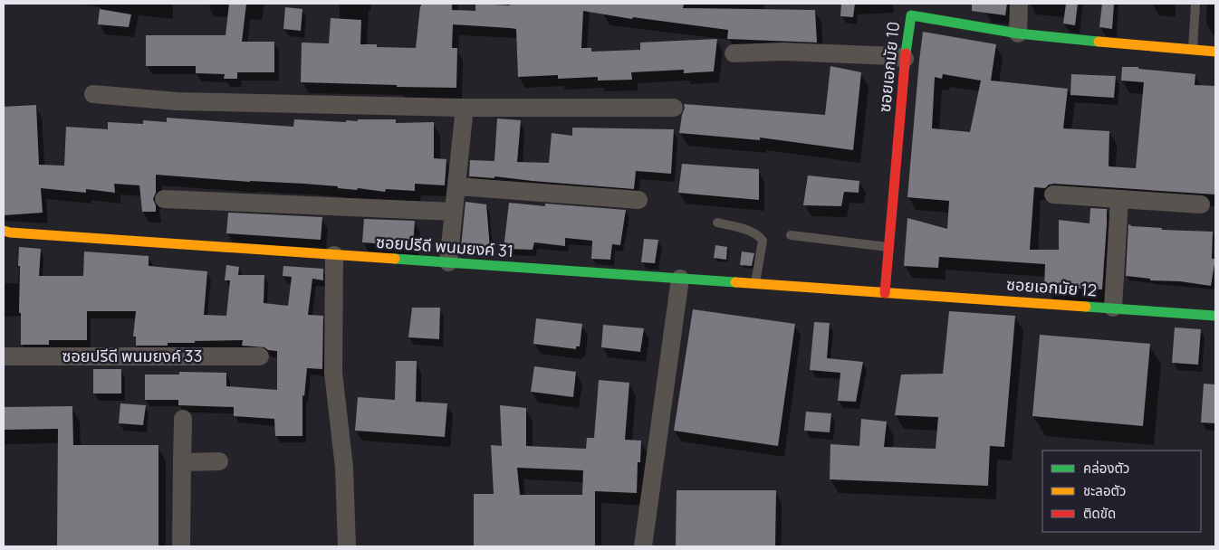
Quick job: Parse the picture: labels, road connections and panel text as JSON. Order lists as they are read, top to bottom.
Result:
{
  "streets": {
    "street": [
      "ซอยเอกมัย 10",
      "ซอยปรีดี พนมยงค์ 31",
      "ซอยเอกมัย 12",
      "ซอยปรีดี พนมยงค์ 33"
    ]
  },
  "crossings": [
    ["ซอยเอกมัย 10", "ซอยปรีดี พนมยงค์ 31"],
    ["ซอยเอกมัย 10", "ซอยเอกมัย 12"],
    ["ซอยปรีดี พนมยงค์ 31", "ซอยเอกมัย 12"]
  ],
  "legend": ["คล่องตัว", "ชะลอตัว", "ติดขัด"]
}
